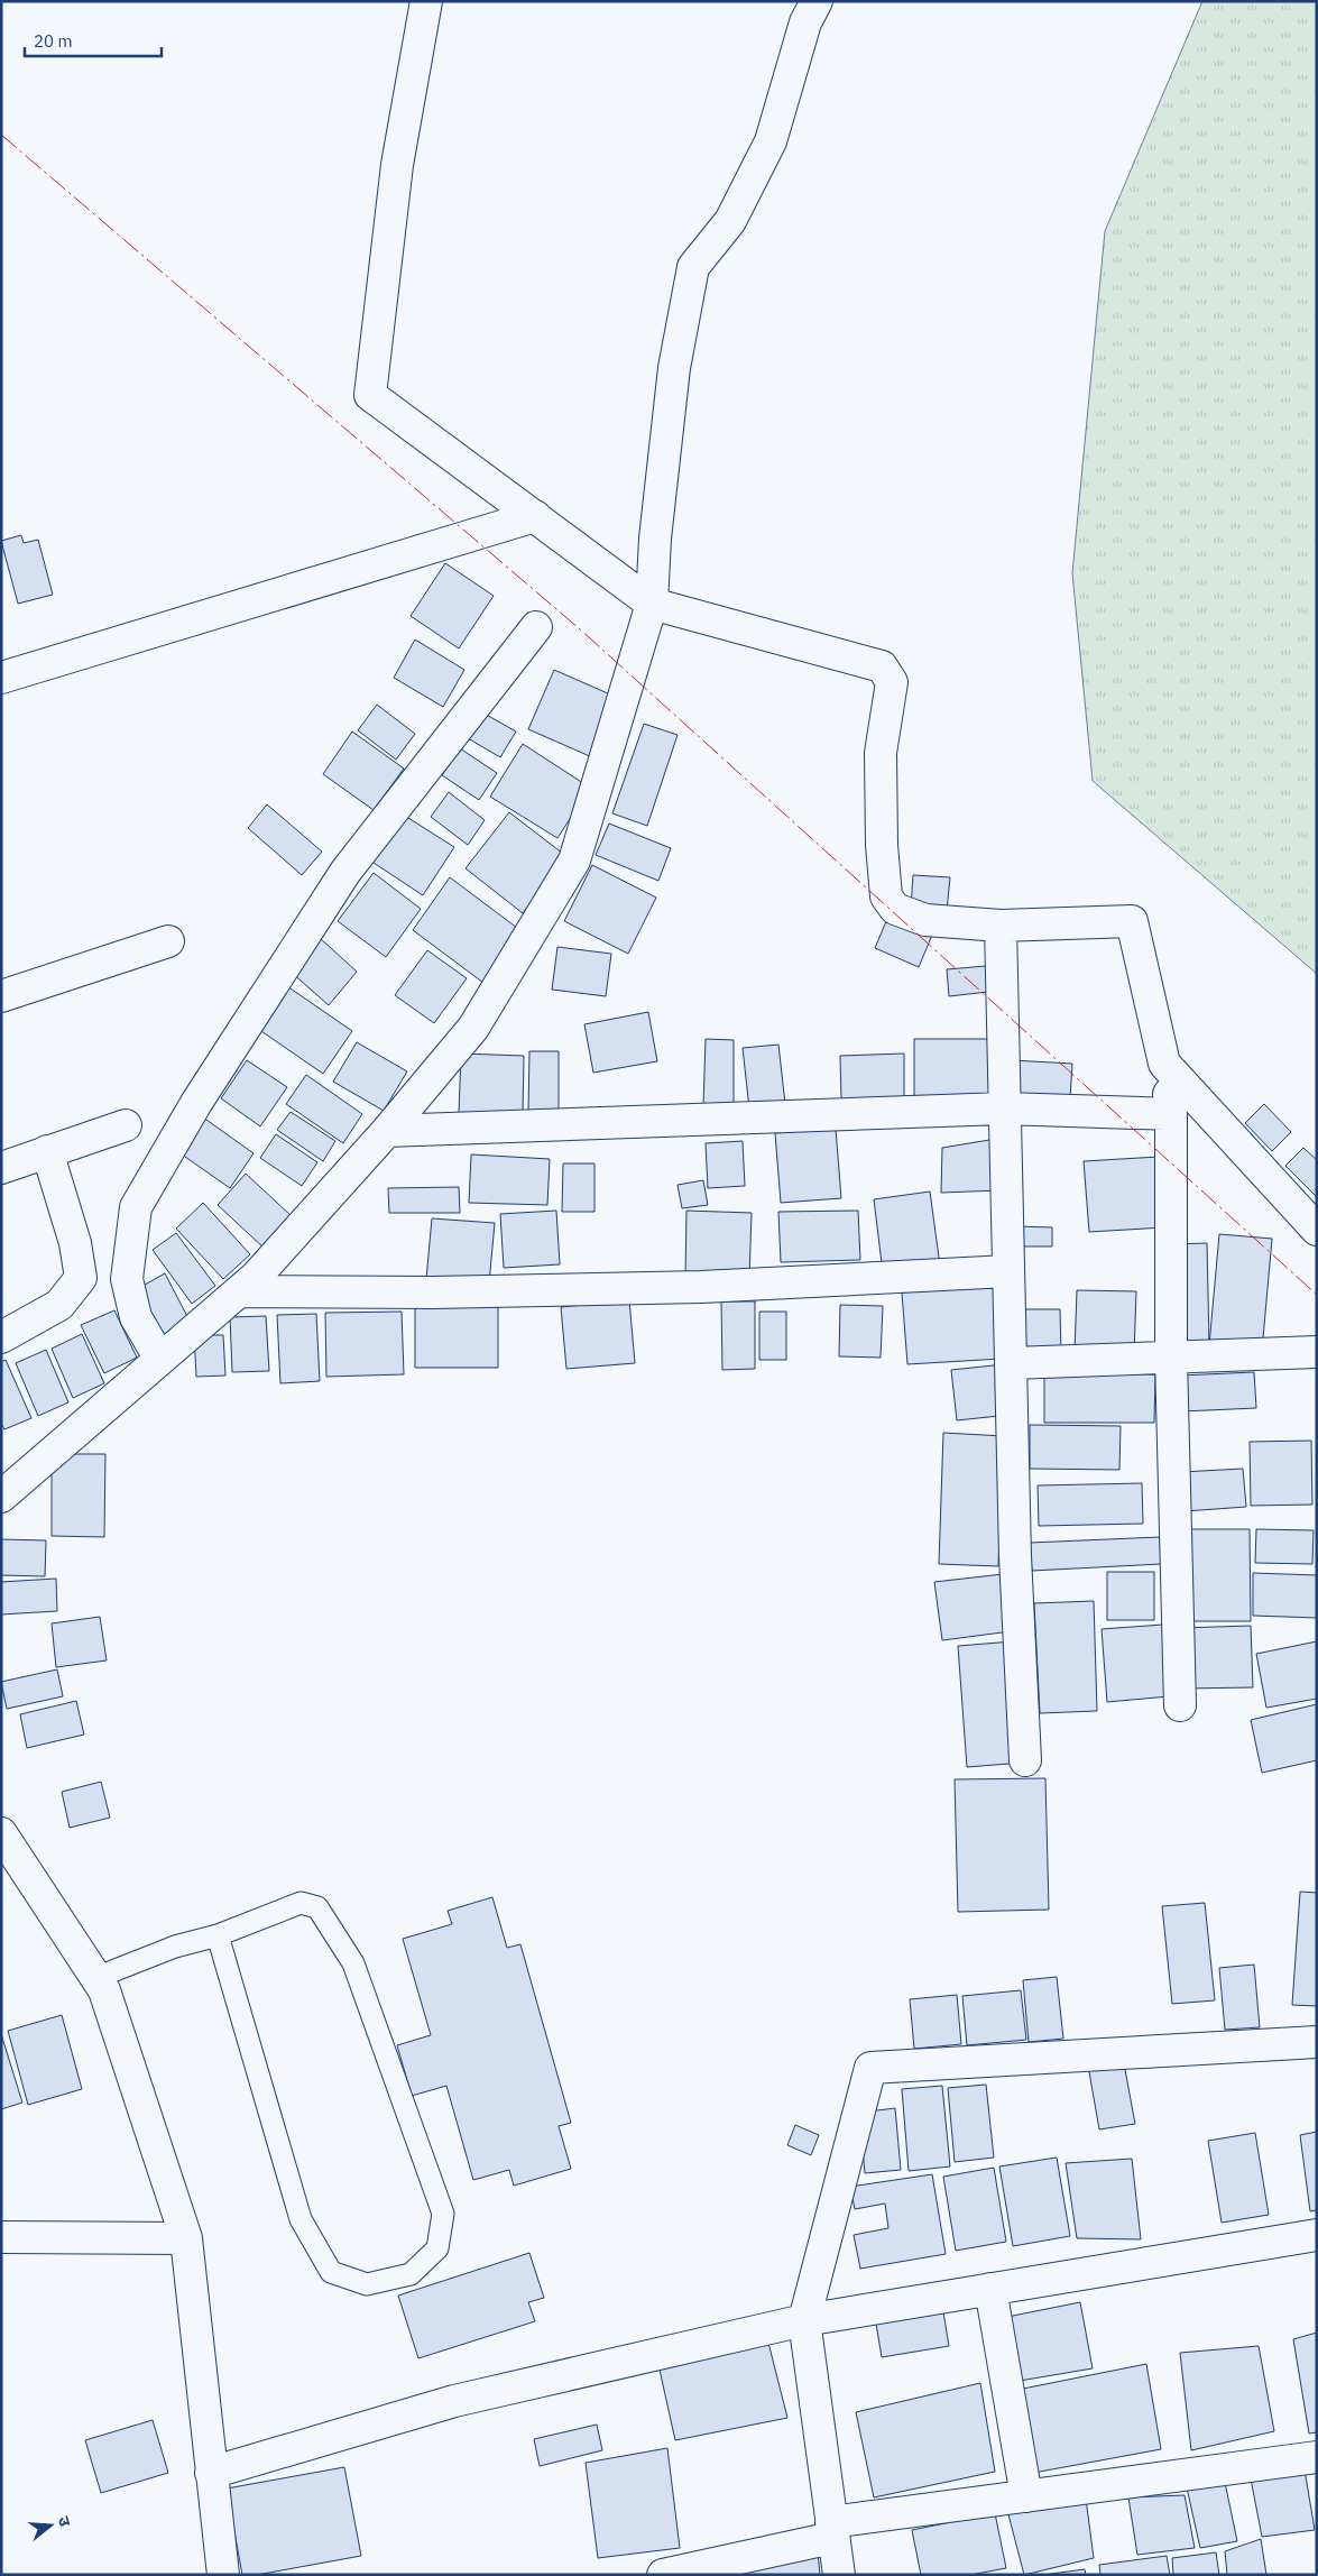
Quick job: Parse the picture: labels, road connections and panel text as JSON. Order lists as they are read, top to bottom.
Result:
{
  "scale_bar": "20 m",
  "north": "right"
}
